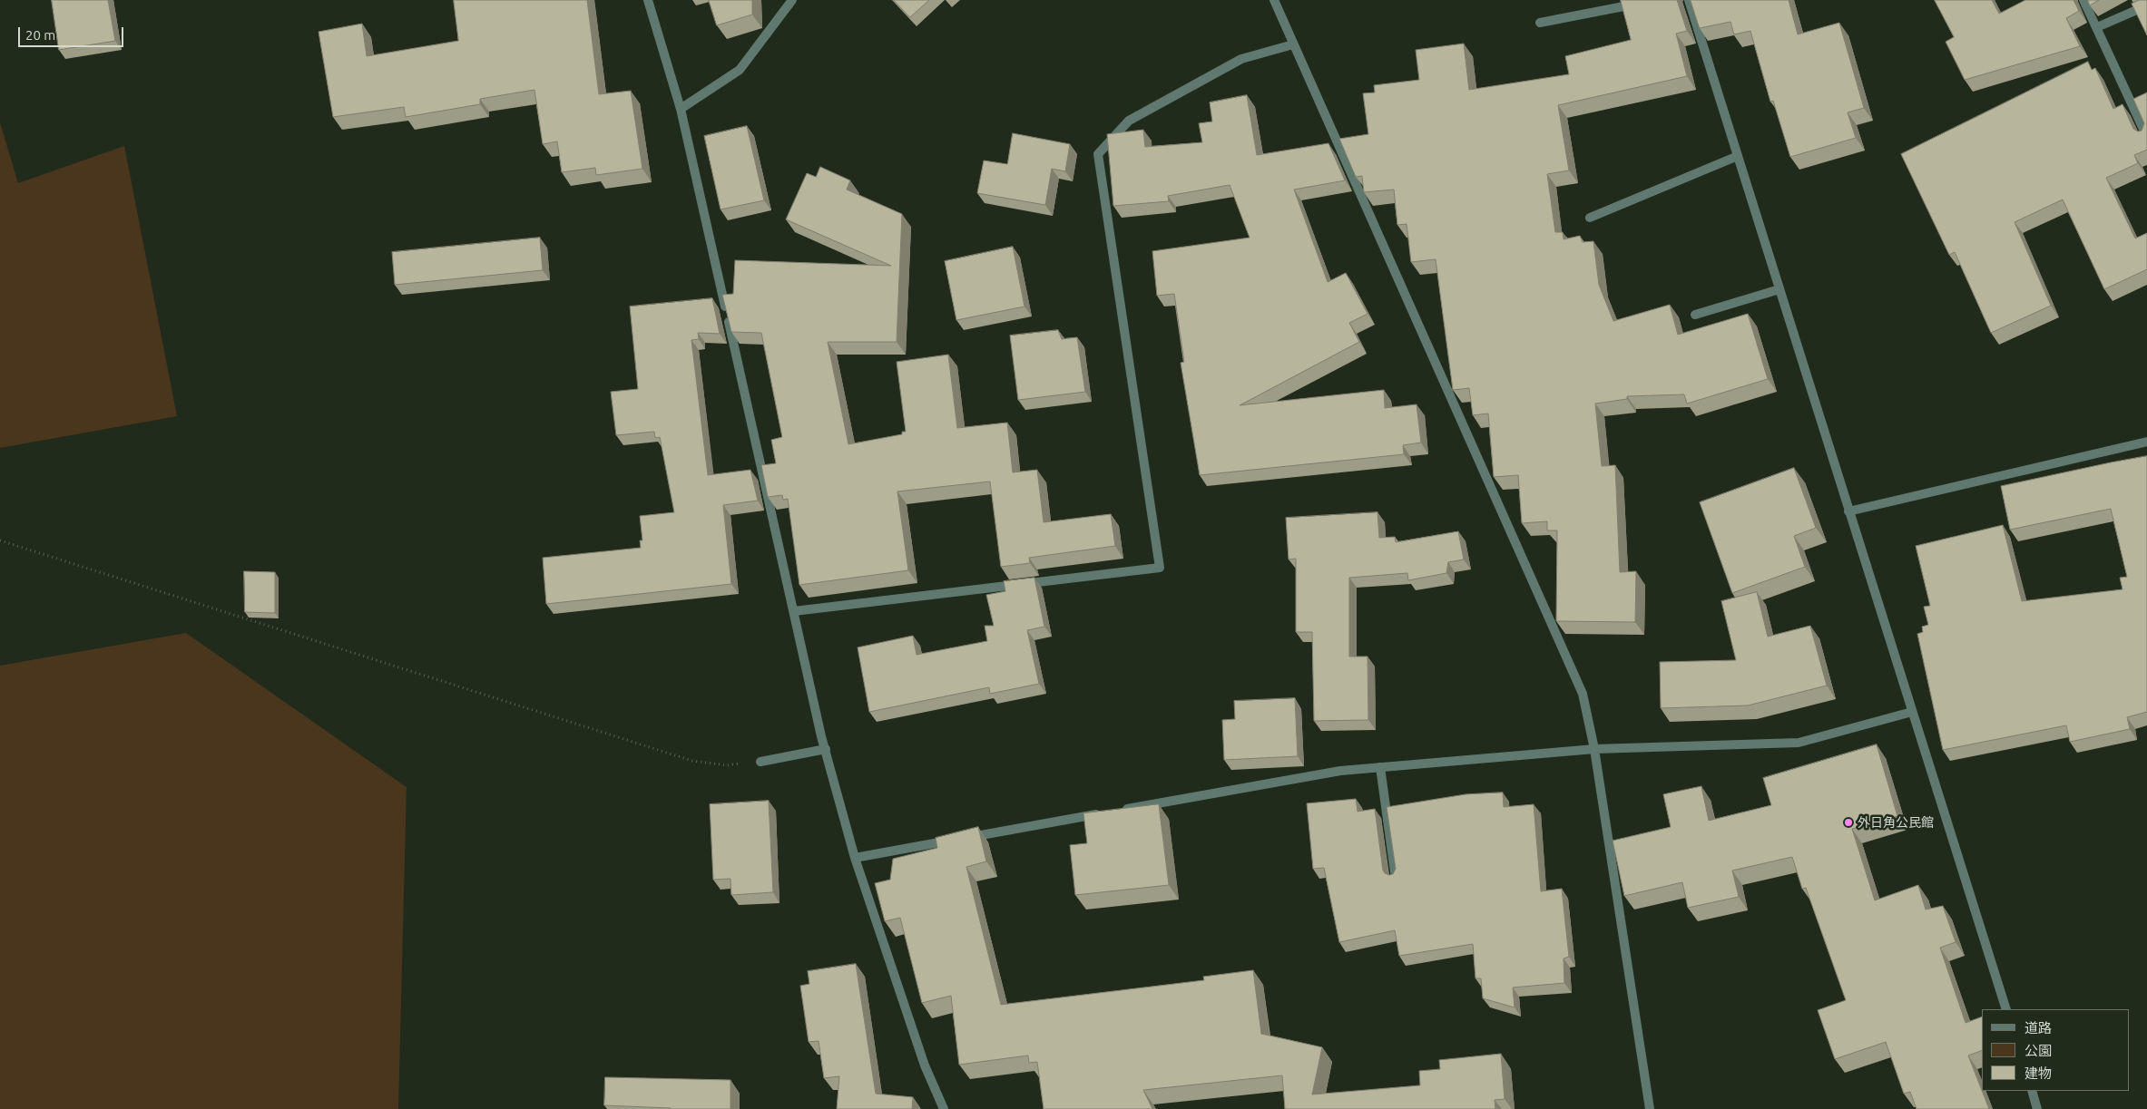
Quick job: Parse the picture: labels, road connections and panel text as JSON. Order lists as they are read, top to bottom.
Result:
{
  "places": ["外日角公民館"],
  "legend": ["道路", "公園", "建物"],
  "scale_bar": "20 m"
}
